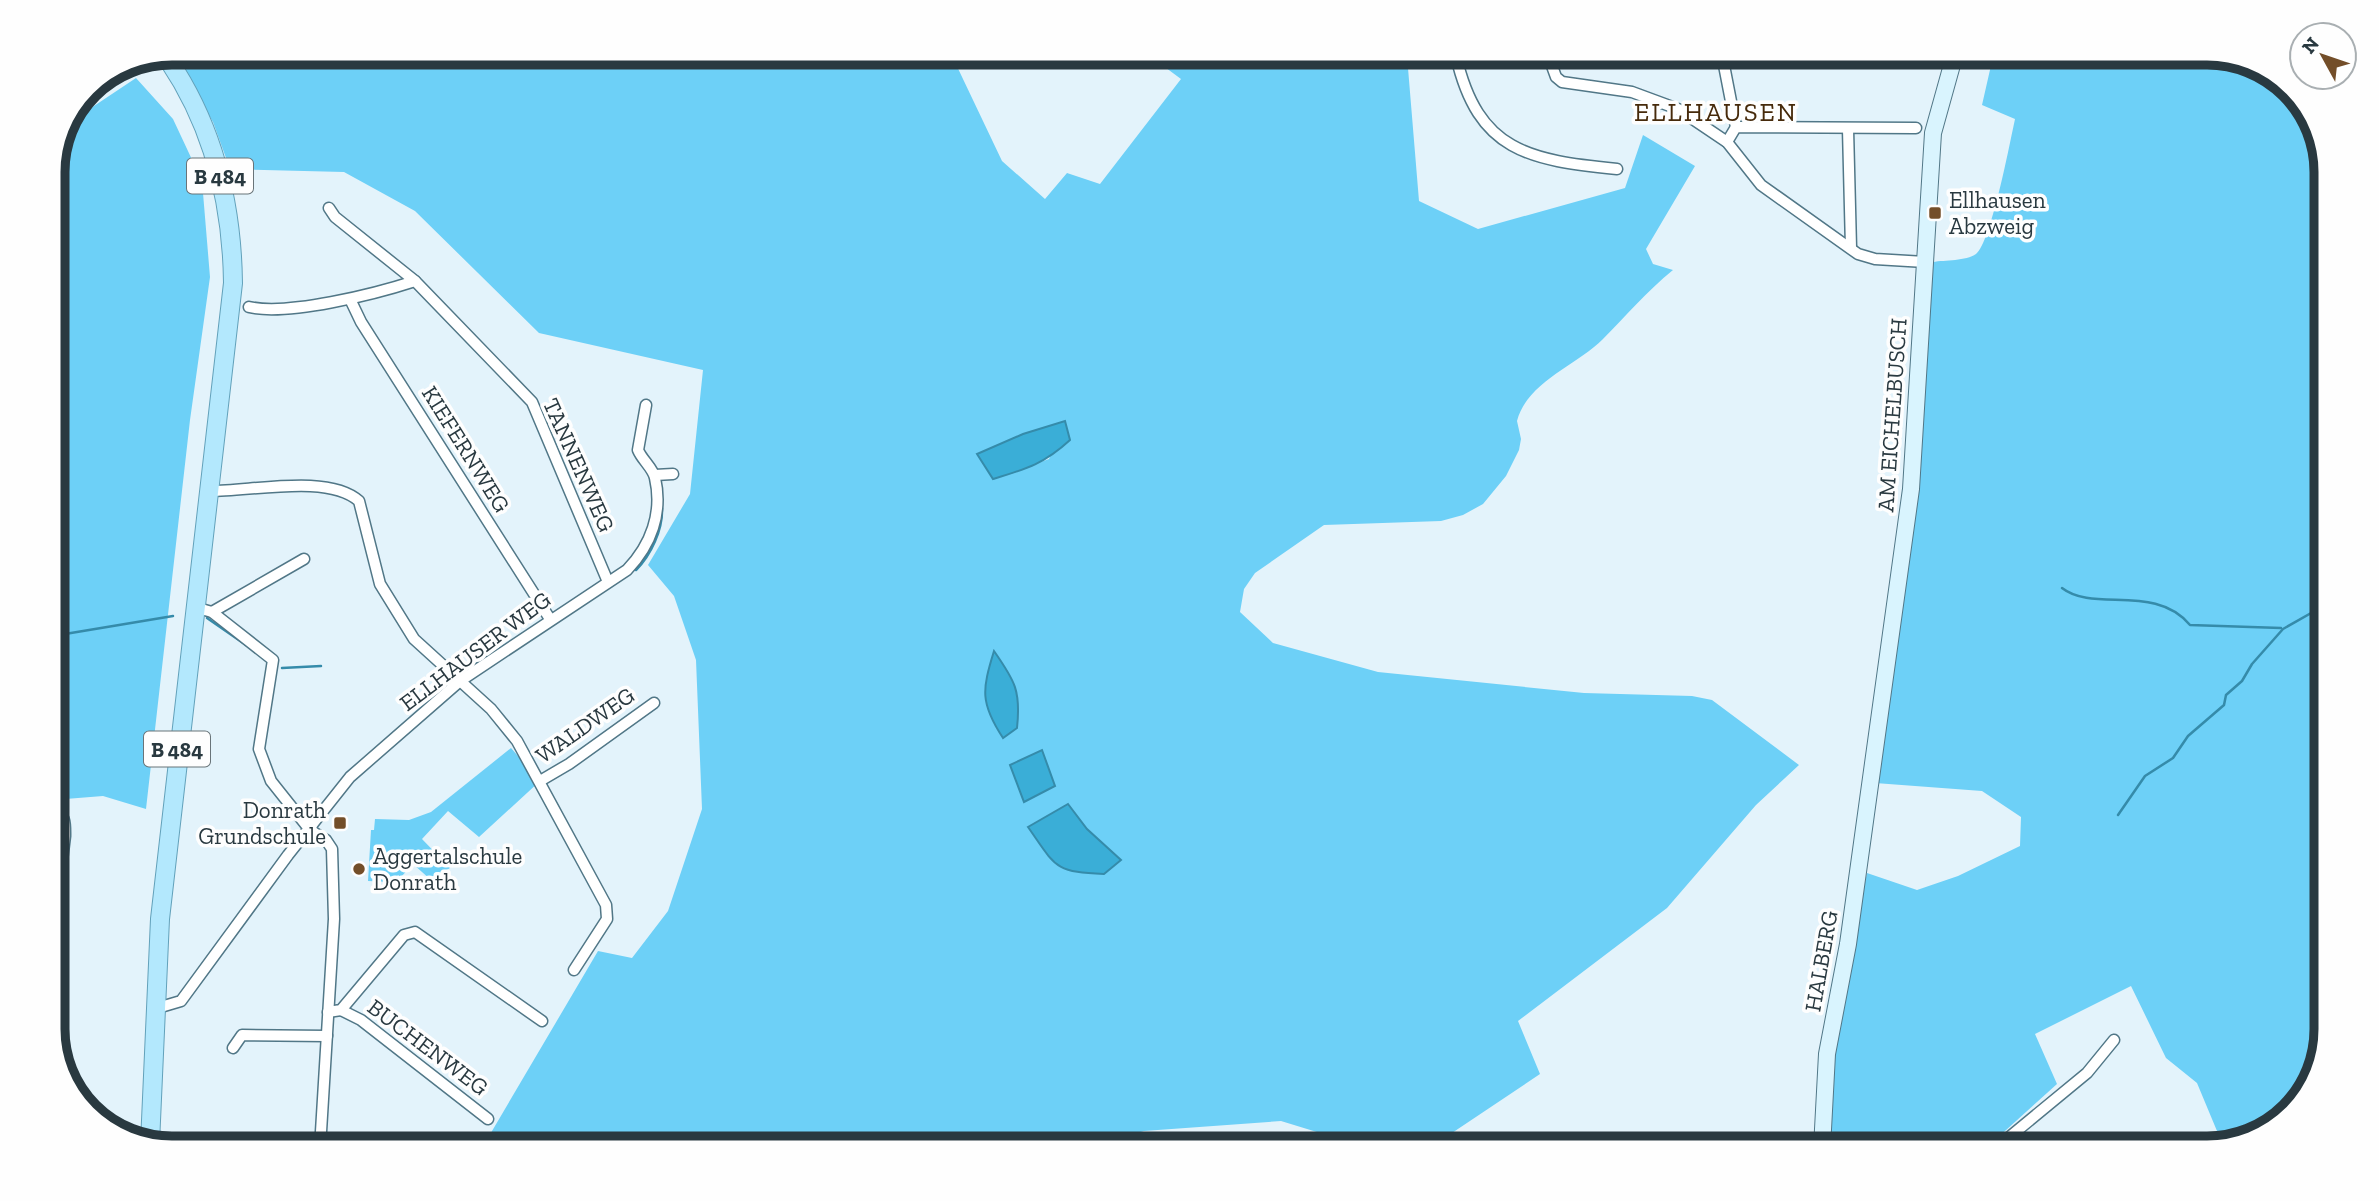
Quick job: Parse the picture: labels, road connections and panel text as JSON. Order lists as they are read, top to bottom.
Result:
{
  "streets": {
    "main road": ["B 484"],
    "street": [
      "AM EICHELBUSCH",
      "KIEFERNWEG",
      "TANNENWEG",
      "ELLHAUSER WEG",
      "WALDWEG",
      "HALBERG",
      "BUCHENWEG"
    ]
  },
  "crossings": [
    ["B 484", "ELLHAUSER WEG"],
    ["B 484", "WALDWEG"],
    ["AM EICHELBUSCH", "HALBERG"],
    ["KIEFERNWEG", "ELLHAUSER WEG"],
    ["TANNENWEG", "ELLHAUSER WEG"],
    ["ELLHAUSER WEG", "WALDWEG"]
  ],
  "districts": ["ELLHAUSEN"],
  "places": {
    "transit": ["Ellhausen Abzweig", "Donrath Grundschule"],
    "other": ["Aggertalschule Donrath"]
  },
  "north": "top left"
}
